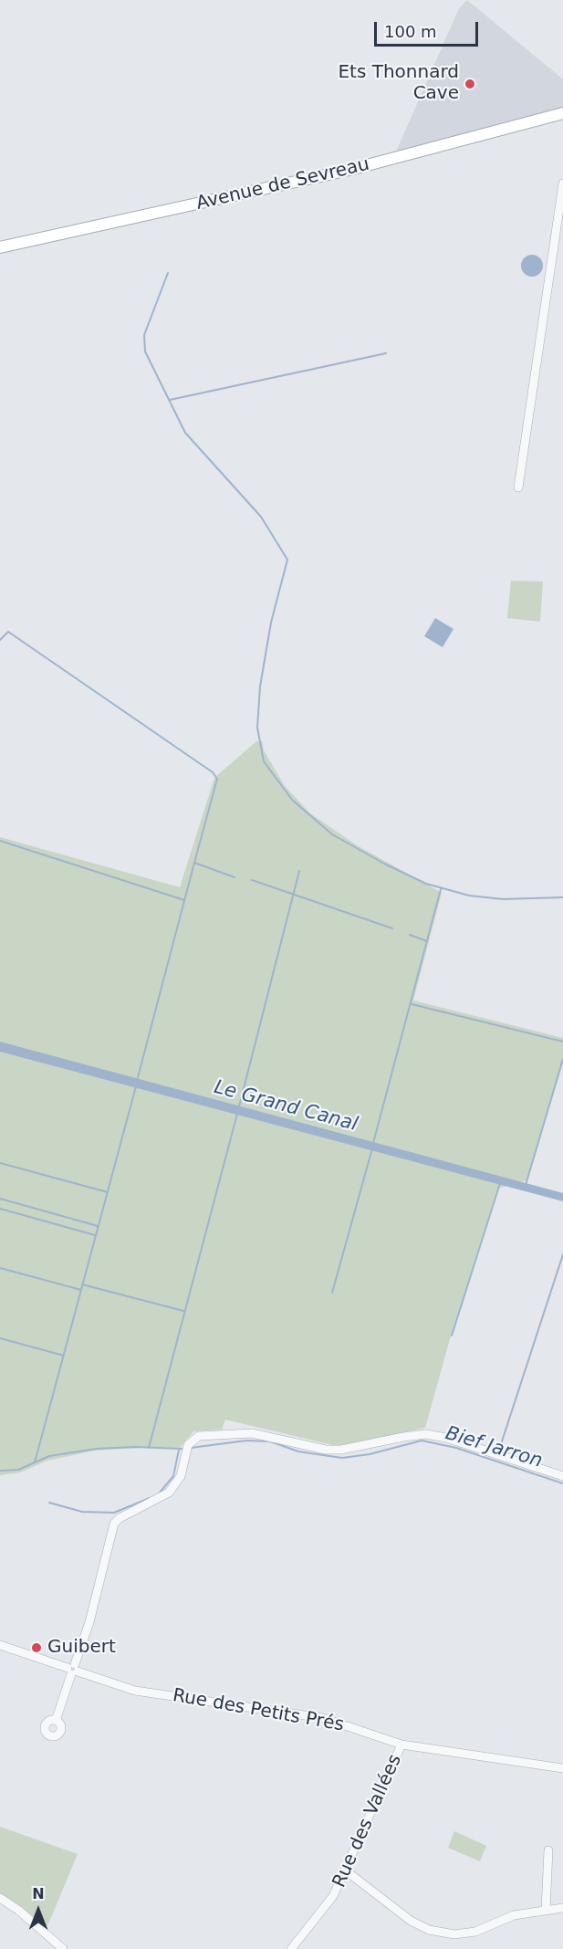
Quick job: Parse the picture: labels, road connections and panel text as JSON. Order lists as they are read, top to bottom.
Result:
{
  "streets": {
    "main road": ["Avenue de Sevreau"],
    "street": ["Rue des Petits Prés", "Rue des Vallées"]
  },
  "crossings": [
    ["Rue des Petits Prés", "Rue des Vallées"]
  ],
  "water": ["Le Grand Canal", "Bief Jarron"],
  "places": ["Ets Thonnard Cave", "Guibert"],
  "scale_bar": "100 m",
  "north": "top"
}
